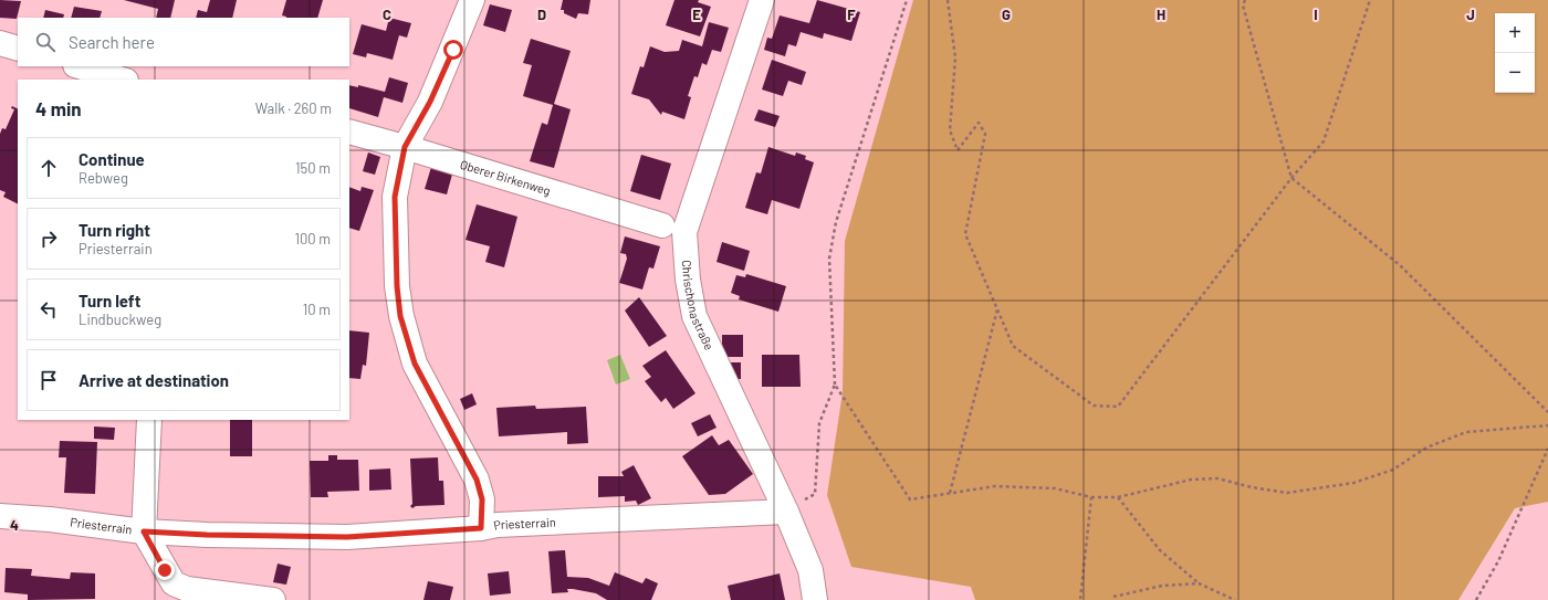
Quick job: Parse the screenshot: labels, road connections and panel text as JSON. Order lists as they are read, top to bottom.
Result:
{
  "streets": {
    "street": ["Oberer Birkenweg", "Chrischonastraße", "Priesterrain"]
  },
  "crossings": [
    ["Oberer Birkenweg", "Chrischonastraße"],
    ["Chrischonastraße", "Priesterrain"]
  ],
  "page": {
    "map_buttons": ["+", "−"],
    "search": "Search here",
    "heading": ["4 min", "Walk · 260 m"],
    "list": [
      ["Continue", "Rebweg", "150 m"],
      ["Turn right", "Priesterrain", "100 m"],
      ["Turn left", "Lindbuckweg", "10 m"],
      "Arrive at destination"
    ]
  },
  "grid": {
    "columns": [
      "C",
      "D",
      "E",
      "F",
      "G",
      "H",
      "I",
      "J"
    ],
    "rows": ["4"]
  }
}
